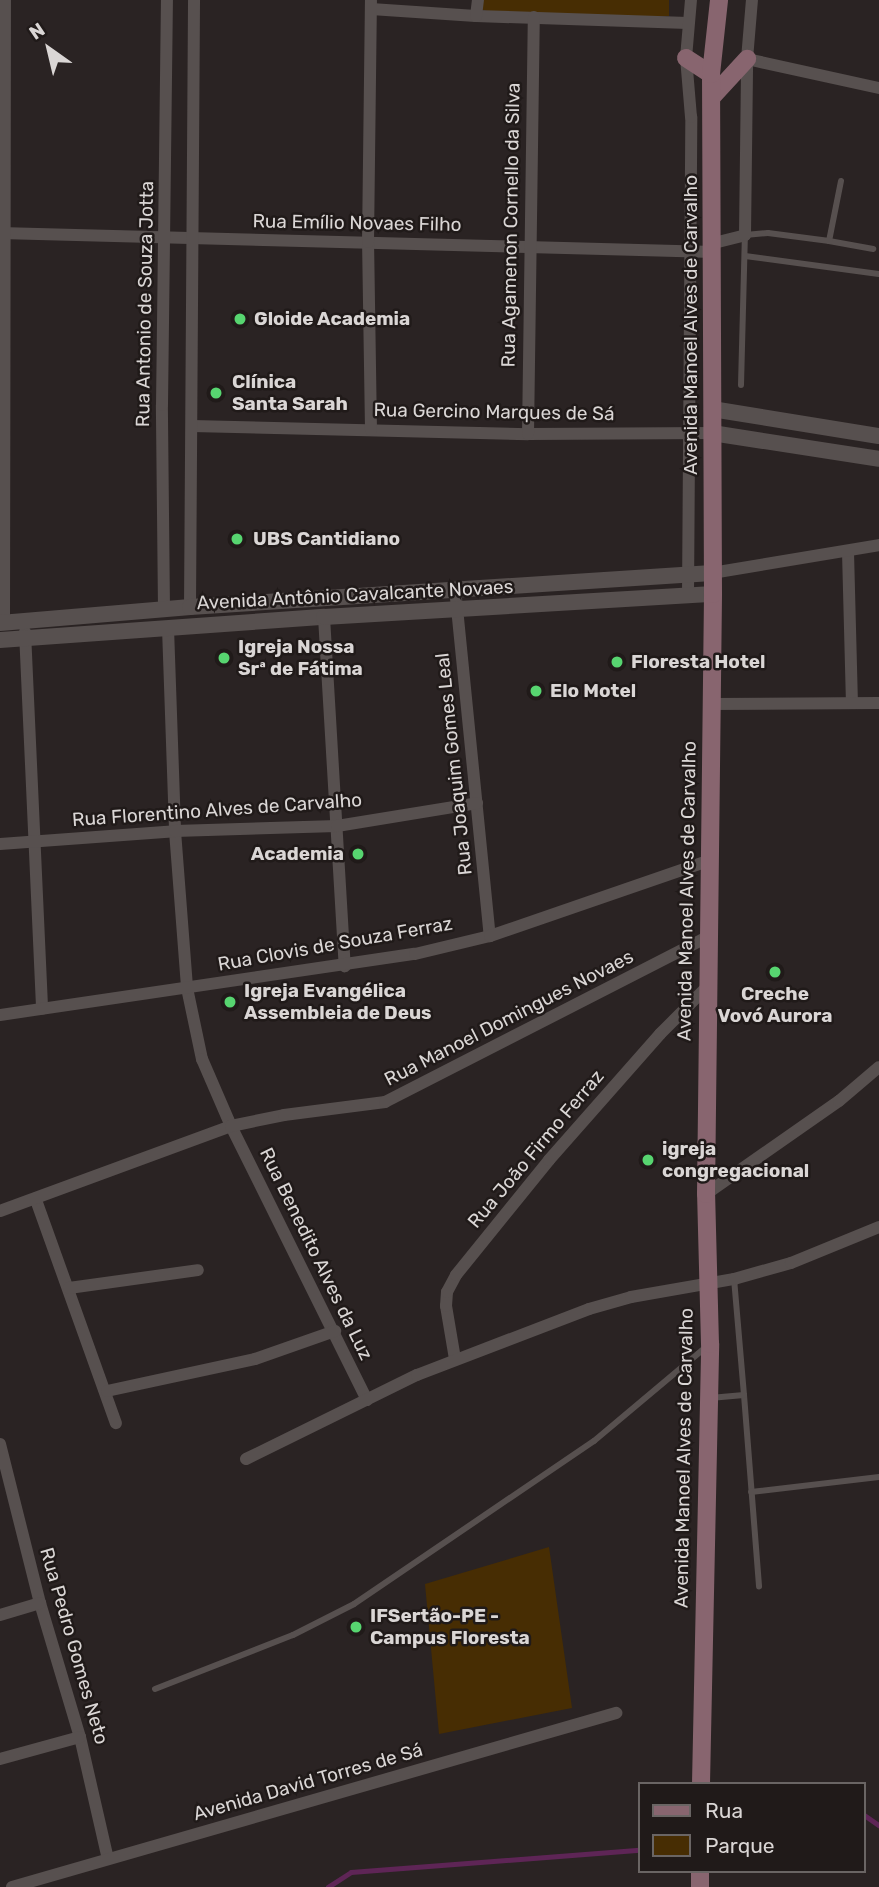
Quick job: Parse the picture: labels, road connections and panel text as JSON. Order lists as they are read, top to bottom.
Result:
{
  "streets": {
    "main road": ["Avenida Manoel Alves de Carvalho"],
    "street": [
      "Rua Emílio Novaes Filho",
      "Rua Agamenon Cornello da Silva",
      "Rua Antonio de Souza Jotta",
      "Rua Gercino Marques de Sá",
      "Avenida Antônio Cavalcante Novaes",
      "Rua Joaquim Gomes Leal",
      "Rua Florentino Alves de Carvalho",
      "Rua Clovis de Souza Ferraz",
      "Rua Manoel Domingues Novaes",
      "Rua João Firmo Ferraz",
      "Rua Benedito Alves da Luz",
      "Rua Pedro Gomes Neto",
      "Avenida David Torres de Sá"
    ]
  },
  "crossings": [
    ["Rua Emílio Novaes Filho", "Rua Agamenon Cornello da Silva"],
    ["Rua Emílio Novaes Filho", "Rua Antonio de Souza Jotta"],
    ["Rua Emílio Novaes Filho", "Avenida Manoel Alves de Carvalho"],
    ["Rua Agamenon Cornello da Silva", "Rua Gercino Marques de Sá"],
    ["Avenida Manoel Alves de Carvalho", "Rua Gercino Marques de Sá"],
    ["Avenida Manoel Alves de Carvalho", "Avenida Antônio Cavalcante Novaes"],
    ["Avenida Manoel Alves de Carvalho", "Rua Clovis de Souza Ferraz"],
    ["Avenida Manoel Alves de Carvalho", "Rua Manoel Domingues Novaes"],
    ["Avenida Manoel Alves de Carvalho", "Rua João Firmo Ferraz"],
    ["Avenida Antônio Cavalcante Novaes", "Rua Joaquim Gomes Leal"],
    ["Avenida Antônio Cavalcante Novaes", "Rua Benedito Alves da Luz"],
    ["Rua Joaquim Gomes Leal", "Rua Florentino Alves de Carvalho"],
    ["Rua Joaquim Gomes Leal", "Rua Clovis de Souza Ferraz"],
    ["Rua Florentino Alves de Carvalho", "Rua Benedito Alves da Luz"],
    ["Rua Clovis de Souza Ferraz", "Rua Benedito Alves da Luz"],
    ["Rua Manoel Domingues Novaes", "Rua Benedito Alves da Luz"],
    ["Rua Pedro Gomes Neto", "Avenida David Torres de Sá"]
  ],
  "places": [
    "Gloide Academia",
    "Clínica Santa Sarah",
    "UBS Cantidiano",
    "Igreja Nossa Srª de Fátima",
    "Floresta Hotel",
    "Elo Motel",
    "Academia",
    "Creche Vovó Aurora",
    "Igreja Evangélica Assembleia de Deus",
    "igreja congregacional",
    "IFSertão-PE - Campus Floresta"
  ],
  "legend": ["Rua", "Parque"],
  "north": "top left"
}
